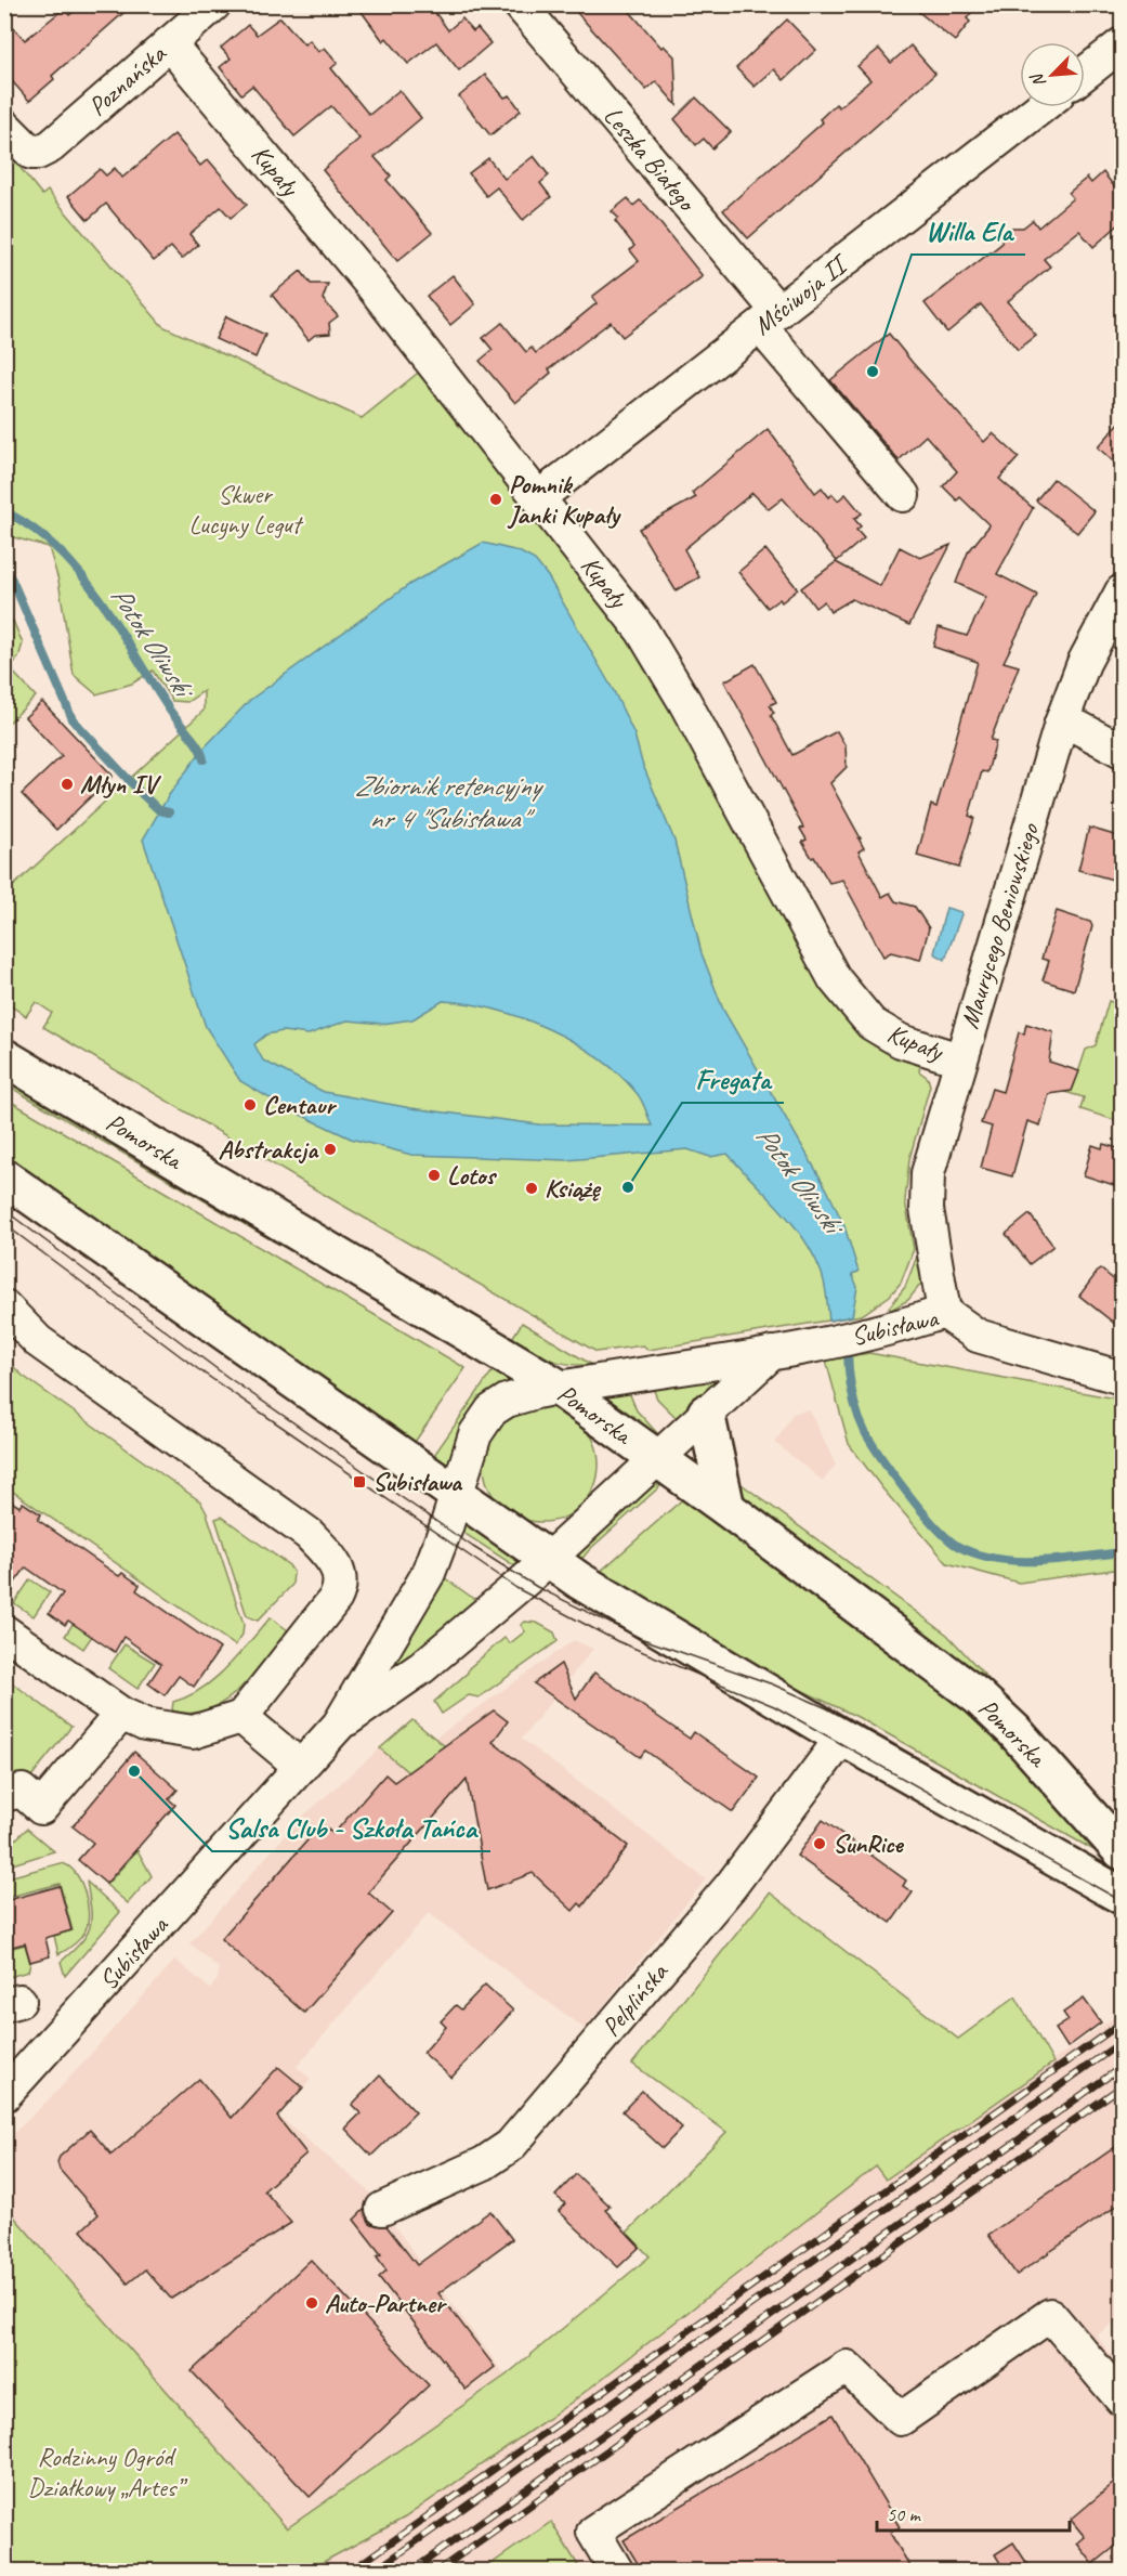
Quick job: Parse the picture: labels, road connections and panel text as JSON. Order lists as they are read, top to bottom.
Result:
{
  "streets": {
    "main road": ["Pomorska"],
    "street": [
      "Poznańska",
      "Leszka Białego",
      "Kupały",
      "Mściwoja II",
      "Maurycego Beniowskiego",
      "Subisława",
      "Pelplińska"
    ]
  },
  "crossings": [
    ["Poznańska", "Kupały"],
    ["Leszka Białego", "Mściwoja II"],
    ["Kupały", "Mściwoja II"],
    ["Kupały", "Maurycego Beniowskiego"],
    ["Maurycego Beniowskiego", "Subisława"],
    ["Pomorska", "Subisława"]
  ],
  "water": ["Potok Oliwski", "Zbiornik retencyjny nr 4 \"Subisława\""],
  "parks": ["Skwer Lucyny Legut", "Rodzinny Ogród Działkowy „Artes”"],
  "places": {
    "other": [
      "Willa Ela",
      "Pomnik Janki Kupały",
      "Młyn IV",
      "Centaur",
      "Abstrakcja",
      "Lotos",
      "Fregata",
      "Książę",
      "Salsa Club - Szkoła Tańca",
      "SunRice",
      "Auto-Partner"
    ],
    "transit": ["Subisława"]
  },
  "scale_bar": "50 m",
  "north": "bottom left"
}
